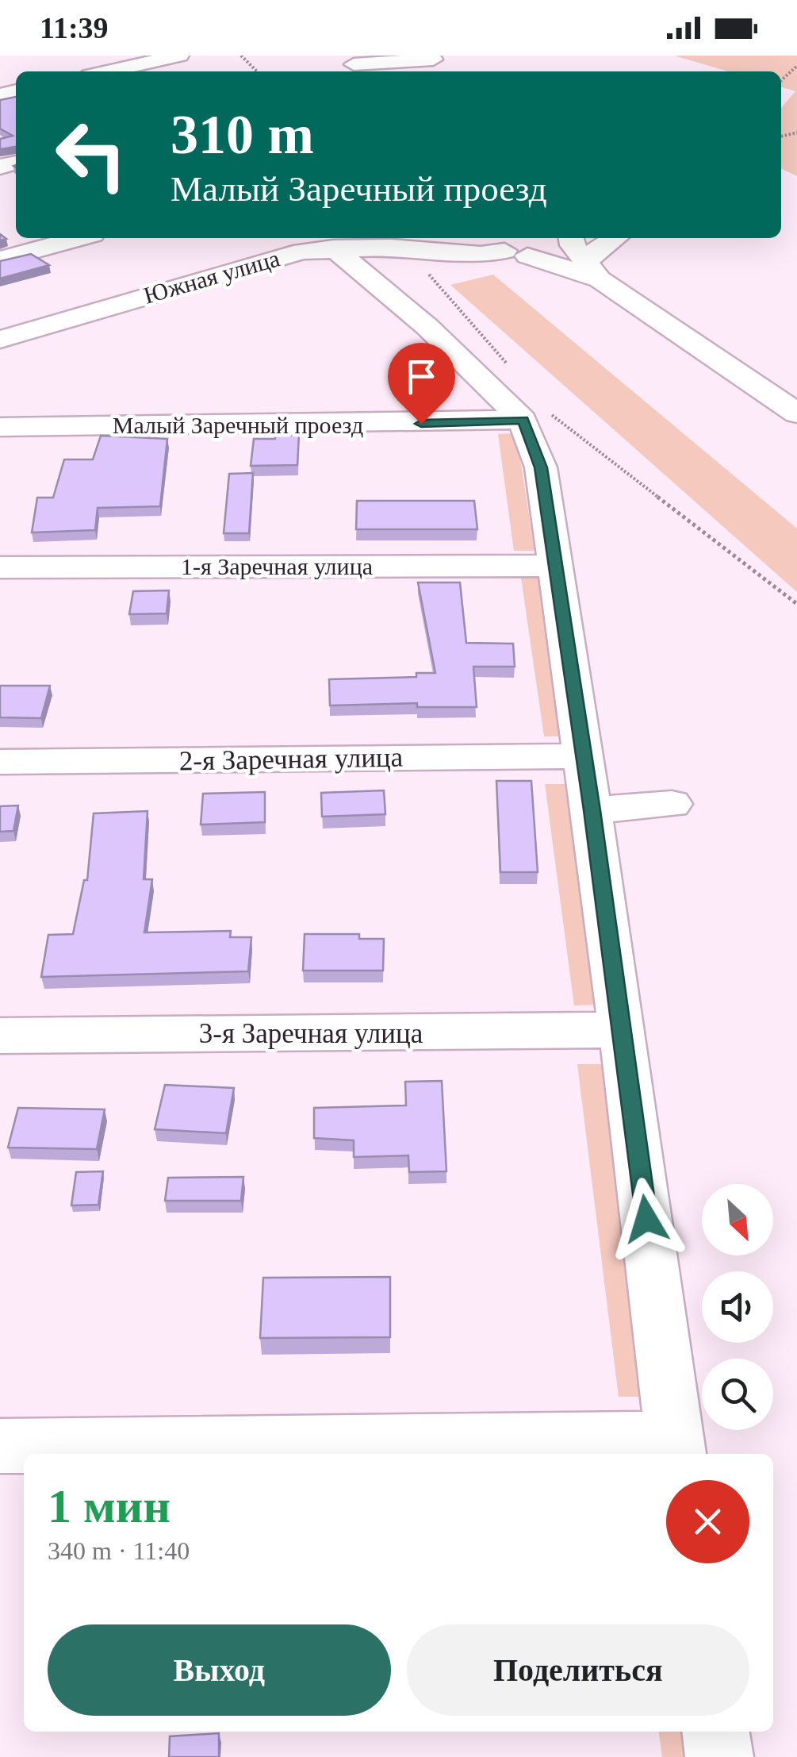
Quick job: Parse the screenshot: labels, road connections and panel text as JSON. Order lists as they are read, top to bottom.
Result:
{
  "streets": {
    "street": [
      "Южная улица",
      "Малый Заречный проезд",
      "1-я Заречная улица",
      "2-я Заречная улица",
      "3-я Заречная улица"
    ]
  },
  "north": "bottom right",
  "page": {
    "status": "11:39",
    "turn": ["310 m", "Малый Заречный проезд"],
    "heading": ["1 мин", "340 m · 11:40"],
    "buttons": ["Выход", "Поделиться"]
  }
}
